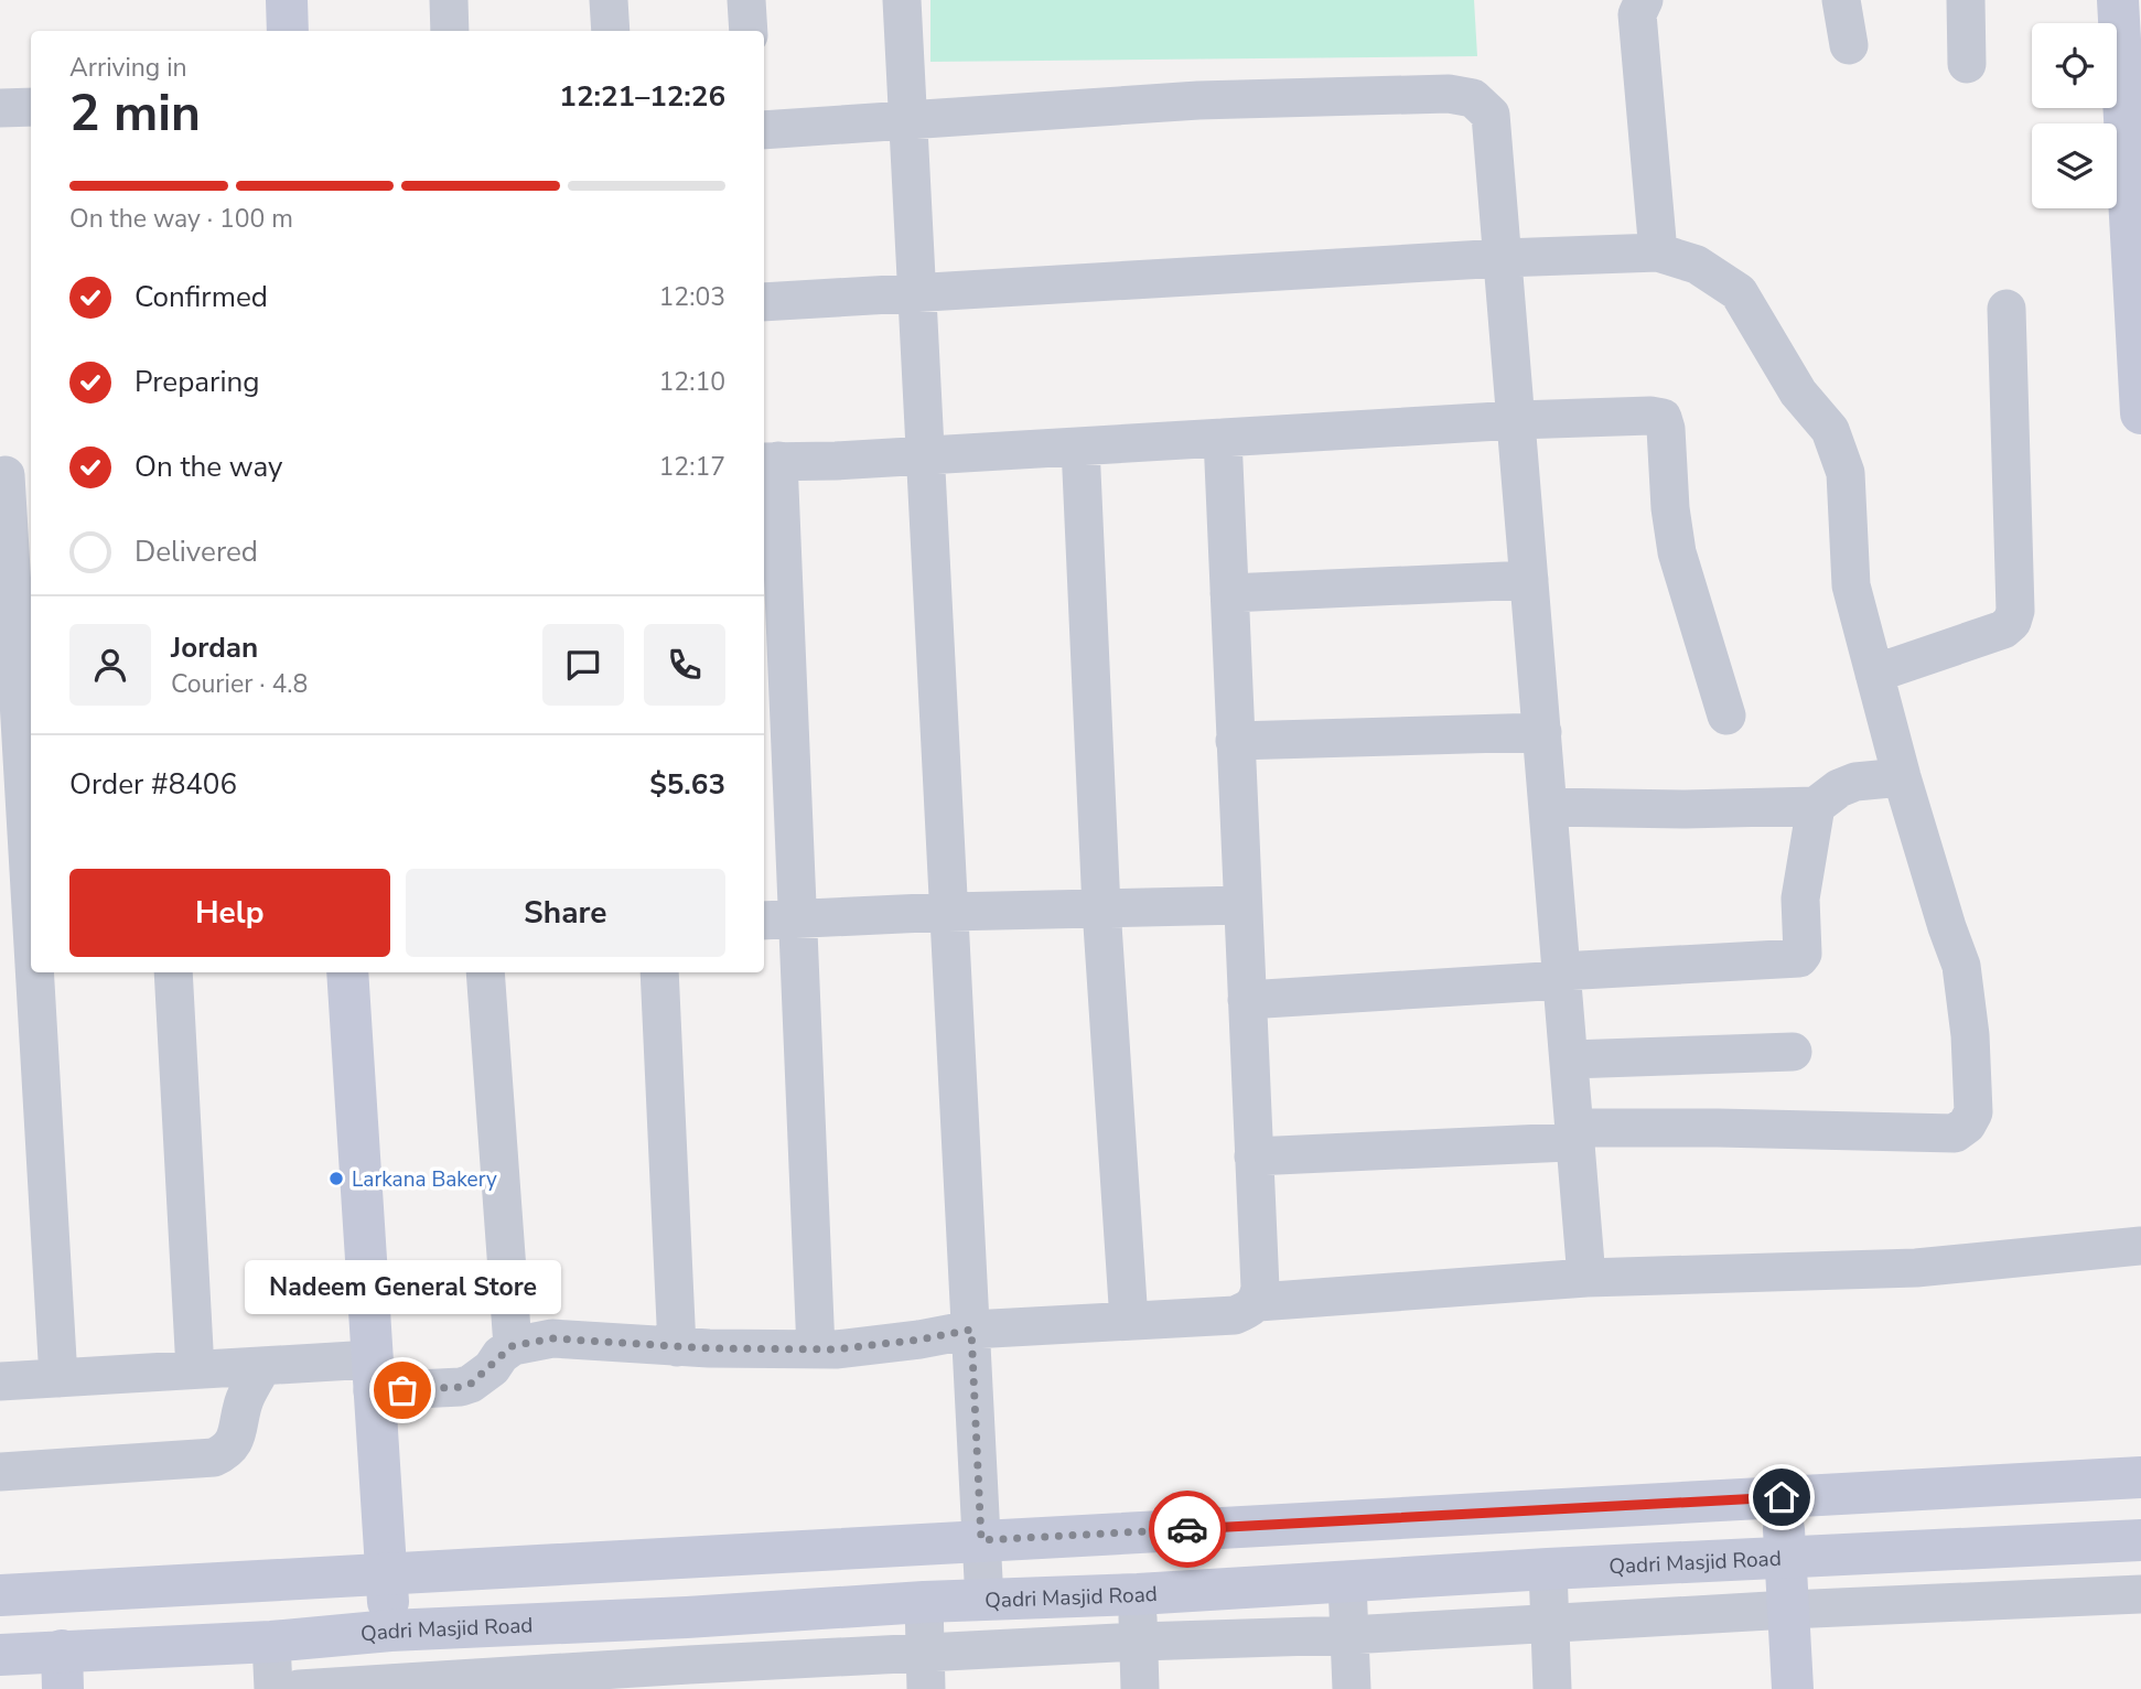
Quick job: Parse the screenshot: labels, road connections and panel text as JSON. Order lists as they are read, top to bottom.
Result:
{
  "streets": {
    "street": ["Qadri Masjid Road"]
  },
  "places": ["Larkana Bakery", "Nadeem General Store"],
  "page": {
    "heading": ["2 min", "Arriving in", "12:21–12:26"],
    "panel": [
      "Jordan",
      "Courier · 4.8",
      "Order #8406",
      "$5.63"
    ],
    "bar": "On the way · 100 m",
    "list": [
      ["Confirmed", "12:03"],
      ["Preparing", "12:10"],
      ["On the way", "12:17"],
      "Delivered"
    ],
    "buttons": ["Help", "Share"],
    "bubble": "Nadeem General Store"
  }
}
